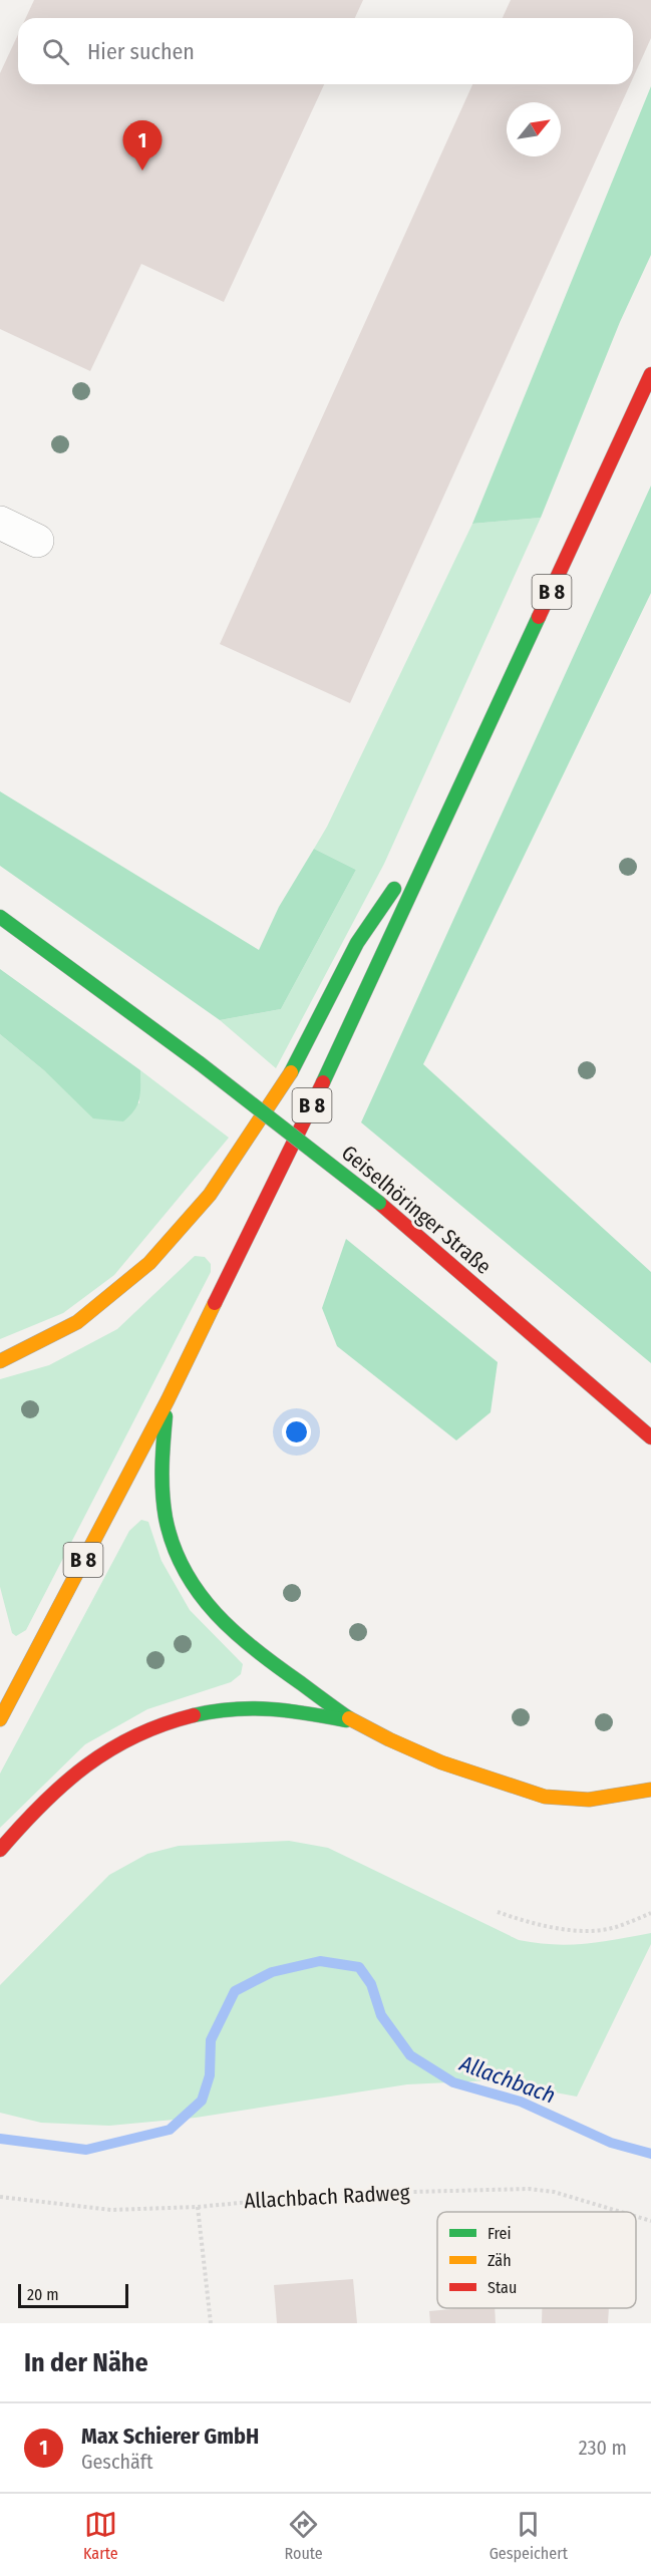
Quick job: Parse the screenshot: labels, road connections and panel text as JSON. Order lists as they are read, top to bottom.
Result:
{
  "streets": {
    "main road": ["B 8", "Geiselhöringer Straße"],
    "path": ["Allachbach Radweg"]
  },
  "water": ["Allachbach"],
  "legend": ["Frei", "Zäh", "Stau"],
  "scale_bar": "20 m",
  "north": "top right",
  "page": {
    "search": "Hier suchen",
    "pins": "1",
    "scale": "20 m",
    "heading": "In der Nähe",
    "list": [
      {
        "mark": "1",
        "name": "Max Schierer GmbH",
        "note": "Geschäft",
        "value": "230 m"
      }
    ],
    "nav": ["Karte", "Route", "Gespeichert"]
  }
}
